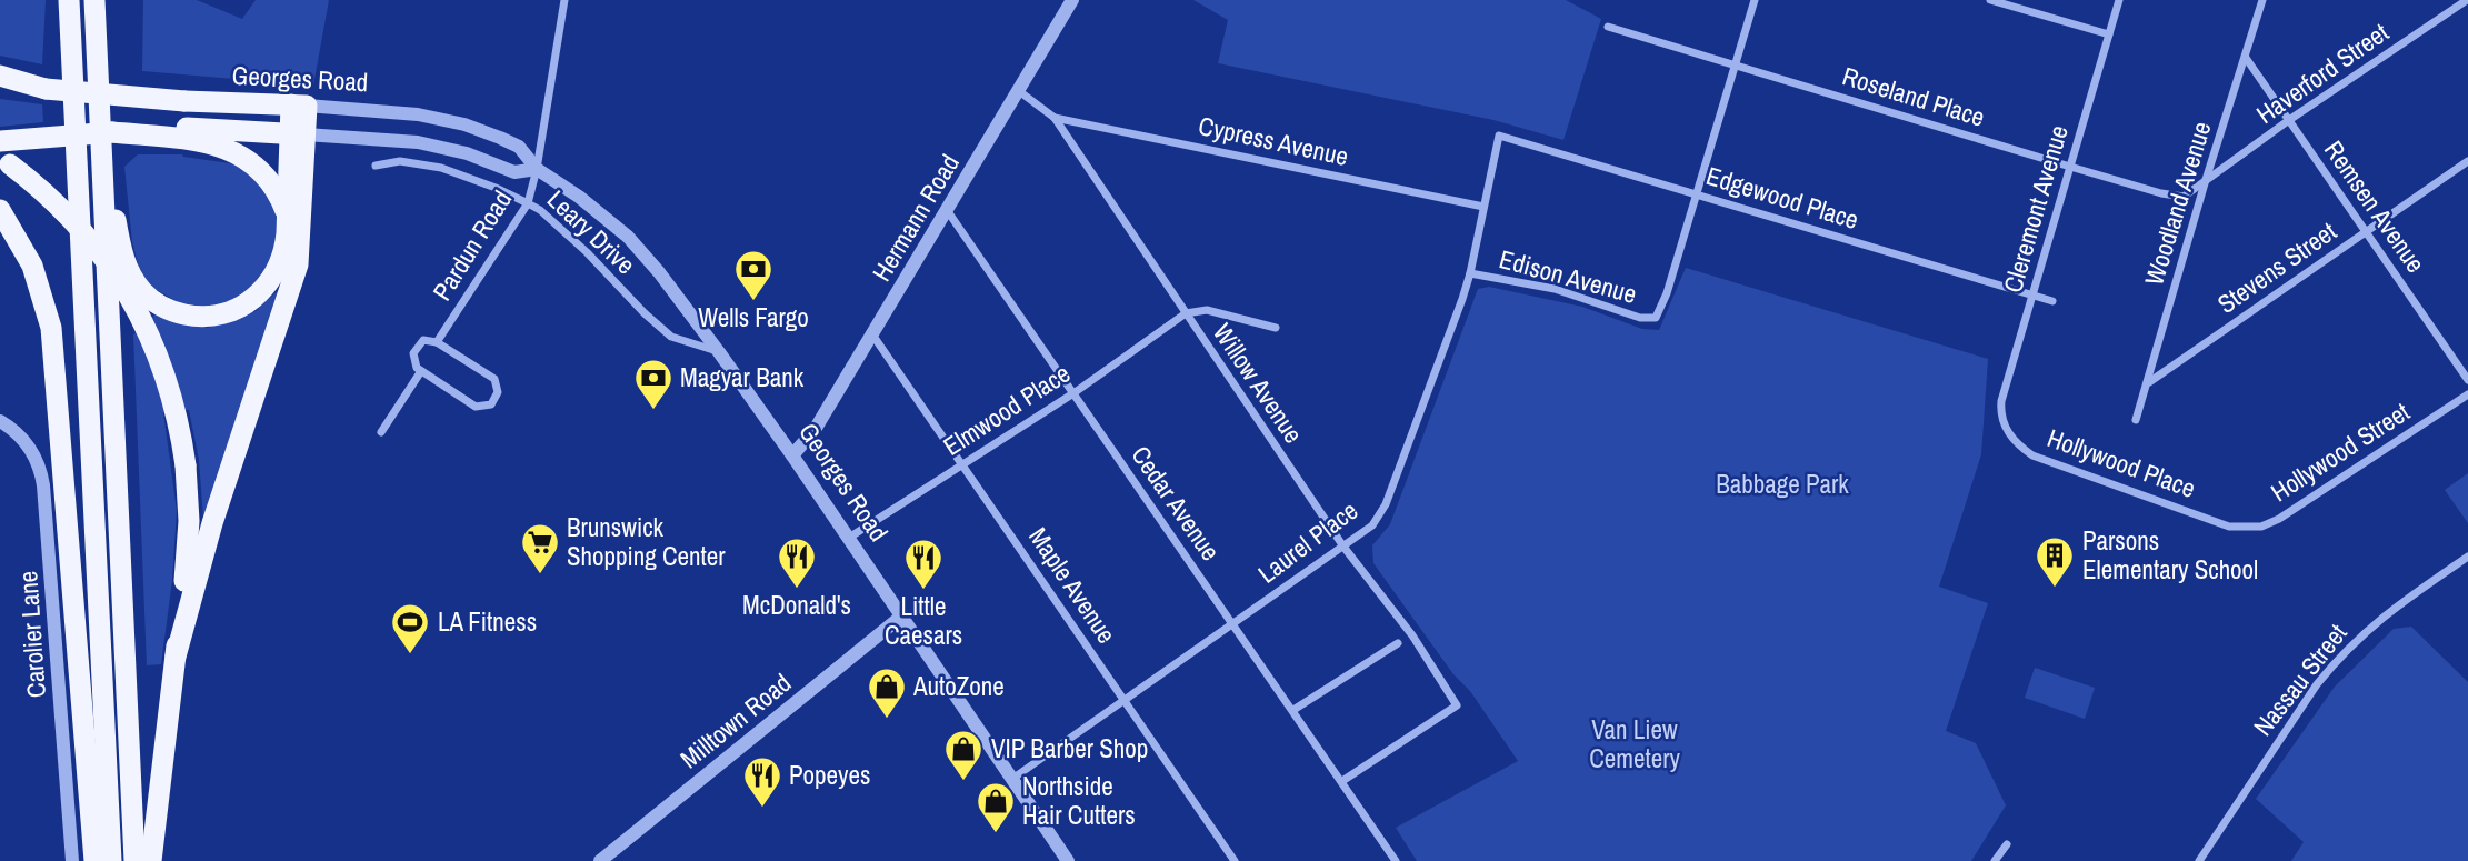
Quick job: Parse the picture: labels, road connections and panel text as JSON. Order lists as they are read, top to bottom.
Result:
{
  "streets": {
    "highway": ["Georges Road"],
    "street": [
      "Haverford Street",
      "Roseland Place",
      "Cypress Avenue",
      "Edgewood Place",
      "Woodland Avenue",
      "Remsen Avenue",
      "Cleremont Avenue",
      "Hermann Road",
      "Leary Drive",
      "Pardun Road",
      "Stevens Street",
      "Edison Avenue",
      "Willow Avenue",
      "Elmwood Place",
      "Hollywood Street",
      "Hollywood Place",
      "Cedar Avenue",
      "Laurel Place",
      "Maple Avenue",
      "Carolier Lane",
      "Nassau Street",
      "Milltown Road"
    ]
  },
  "crossings": [
    ["Haverford Street", "Roseland Place"],
    ["Haverford Street", "Woodland Avenue"],
    ["Haverford Street", "Remsen Avenue"],
    ["Georges Road", "Hermann Road"],
    ["Georges Road", "Leary Drive"],
    ["Georges Road", "Pardun Road"],
    ["Georges Road", "Elmwood Place"],
    ["Georges Road", "Laurel Place"],
    ["Georges Road", "Milltown Road"],
    ["Roseland Place", "Woodland Avenue"],
    ["Roseland Place", "Cleremont Avenue"],
    ["Cypress Avenue", "Willow Avenue"],
    ["Cypress Avenue", "Laurel Place"],
    ["Edgewood Place", "Cleremont Avenue"],
    ["Edgewood Place", "Edison Avenue"],
    ["Edgewood Place", "Laurel Place"],
    ["Woodland Avenue", "Remsen Avenue"],
    ["Woodland Avenue", "Stevens Street"],
    ["Remsen Avenue", "Stevens Street"],
    ["Cleremont Avenue", "Hollywood Place"],
    ["Hermann Road", "Willow Avenue"],
    ["Hermann Road", "Cedar Avenue"],
    ["Hermann Road", "Maple Avenue"],
    ["Leary Drive", "Pardun Road"],
    ["Edison Avenue", "Laurel Place"],
    ["Willow Avenue", "Elmwood Place"],
    ["Willow Avenue", "Cedar Avenue"],
    ["Willow Avenue", "Laurel Place"],
    ["Elmwood Place", "Cedar Avenue"],
    ["Elmwood Place", "Maple Avenue"],
    ["Hollywood Street", "Hollywood Place"],
    ["Cedar Avenue", "Laurel Place"],
    ["Laurel Place", "Maple Avenue"]
  ],
  "parks": ["Babbage Park", "Van Liew Cemetery"],
  "places": {
    "bank": ["Wells Fargo", "Magyar Bank"],
    "supermarket": ["Brunswick Shopping Center"],
    "building": ["Parsons Elementary School"],
    "restaurant": ["McDonald's", "Little Caesars", "Popeyes"],
    "sports": ["LA Fitness"],
    "shop": ["AutoZone", "VIP Barber Shop", "Northside Hair Cutters"]
  }
}
